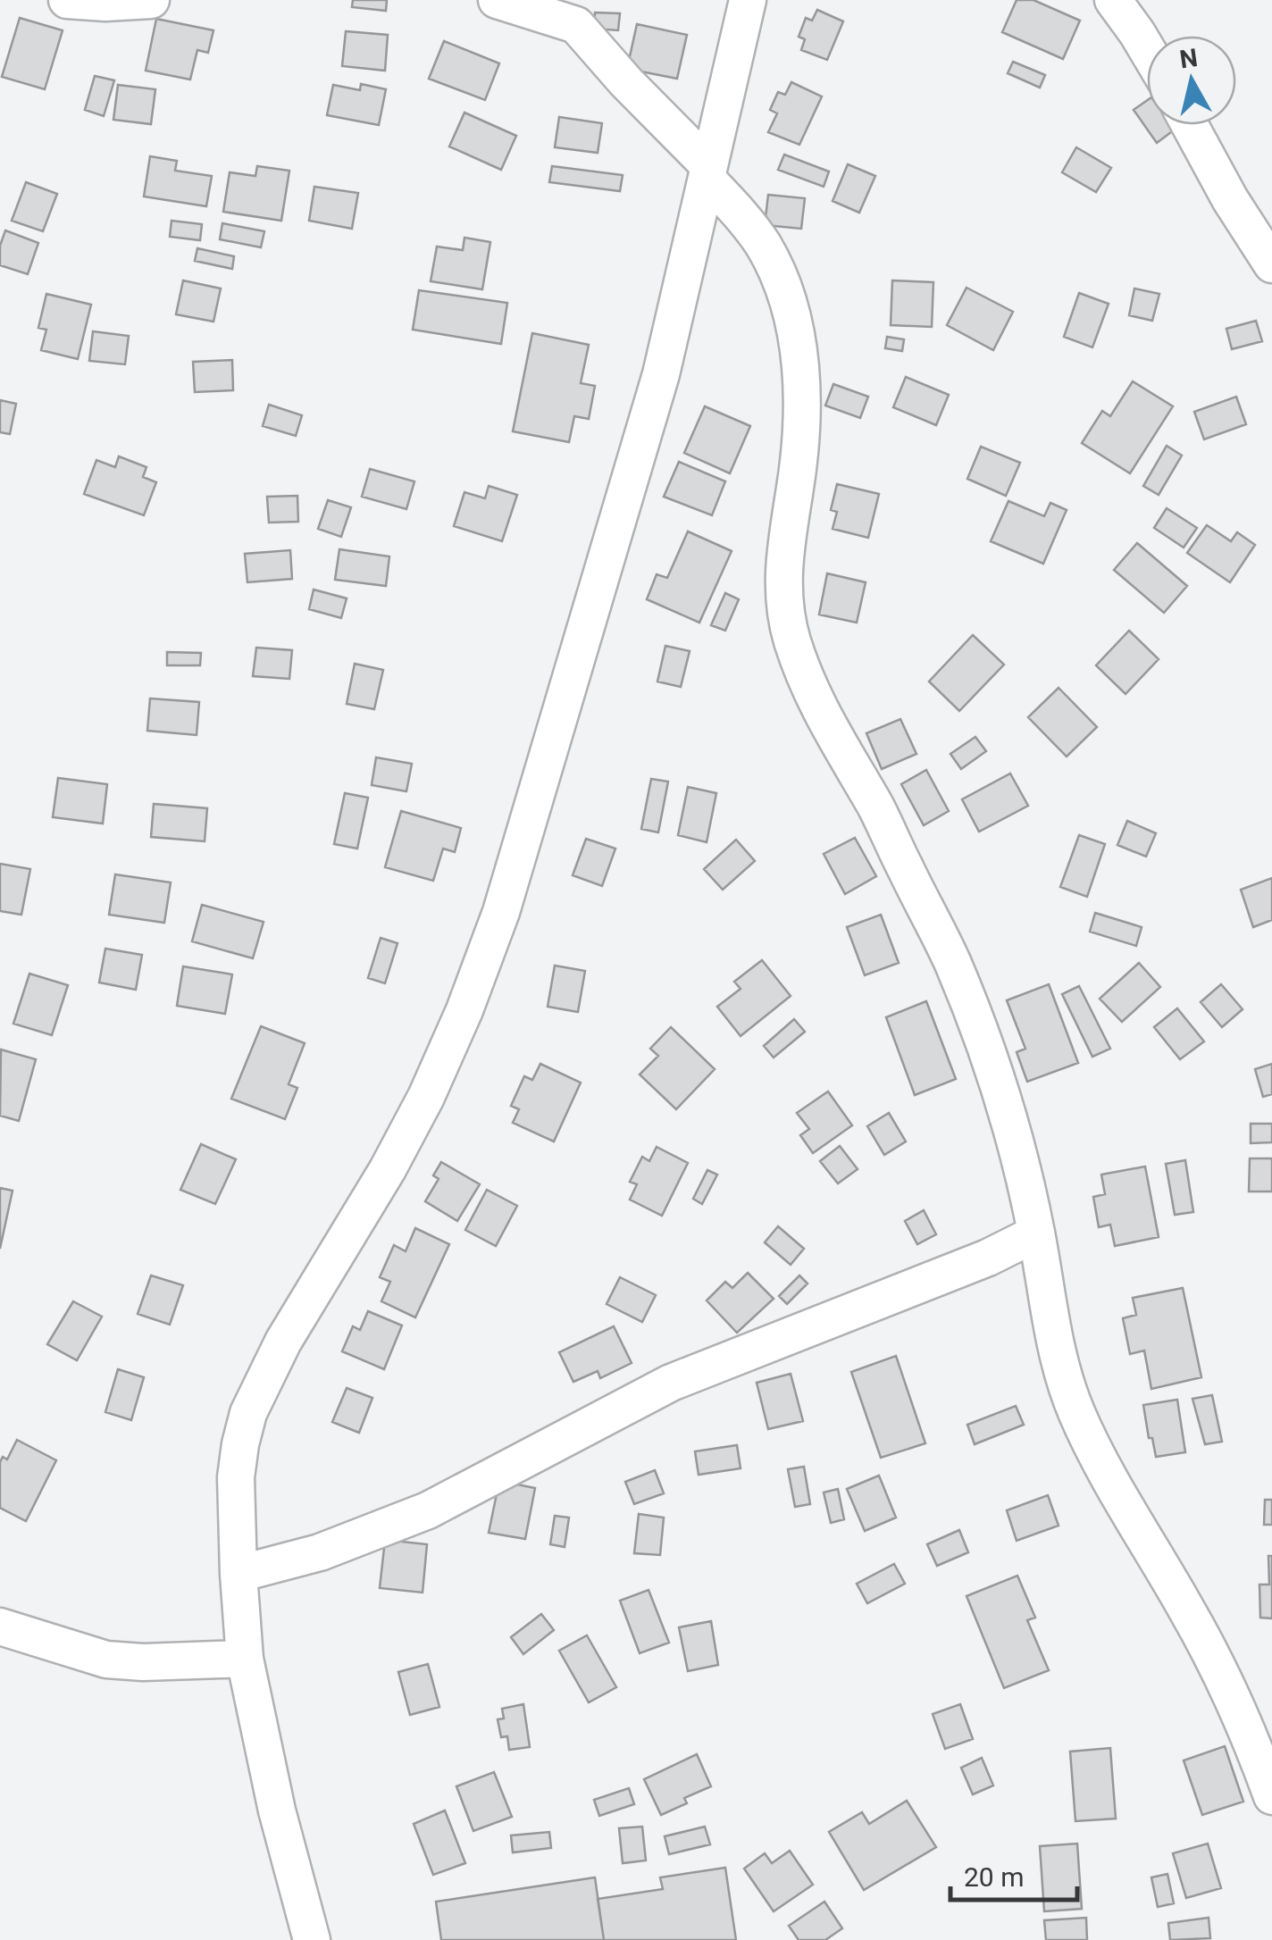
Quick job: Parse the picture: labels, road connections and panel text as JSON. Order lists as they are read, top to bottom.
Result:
{
  "scale_bar": "20 m",
  "north": "top"
}
